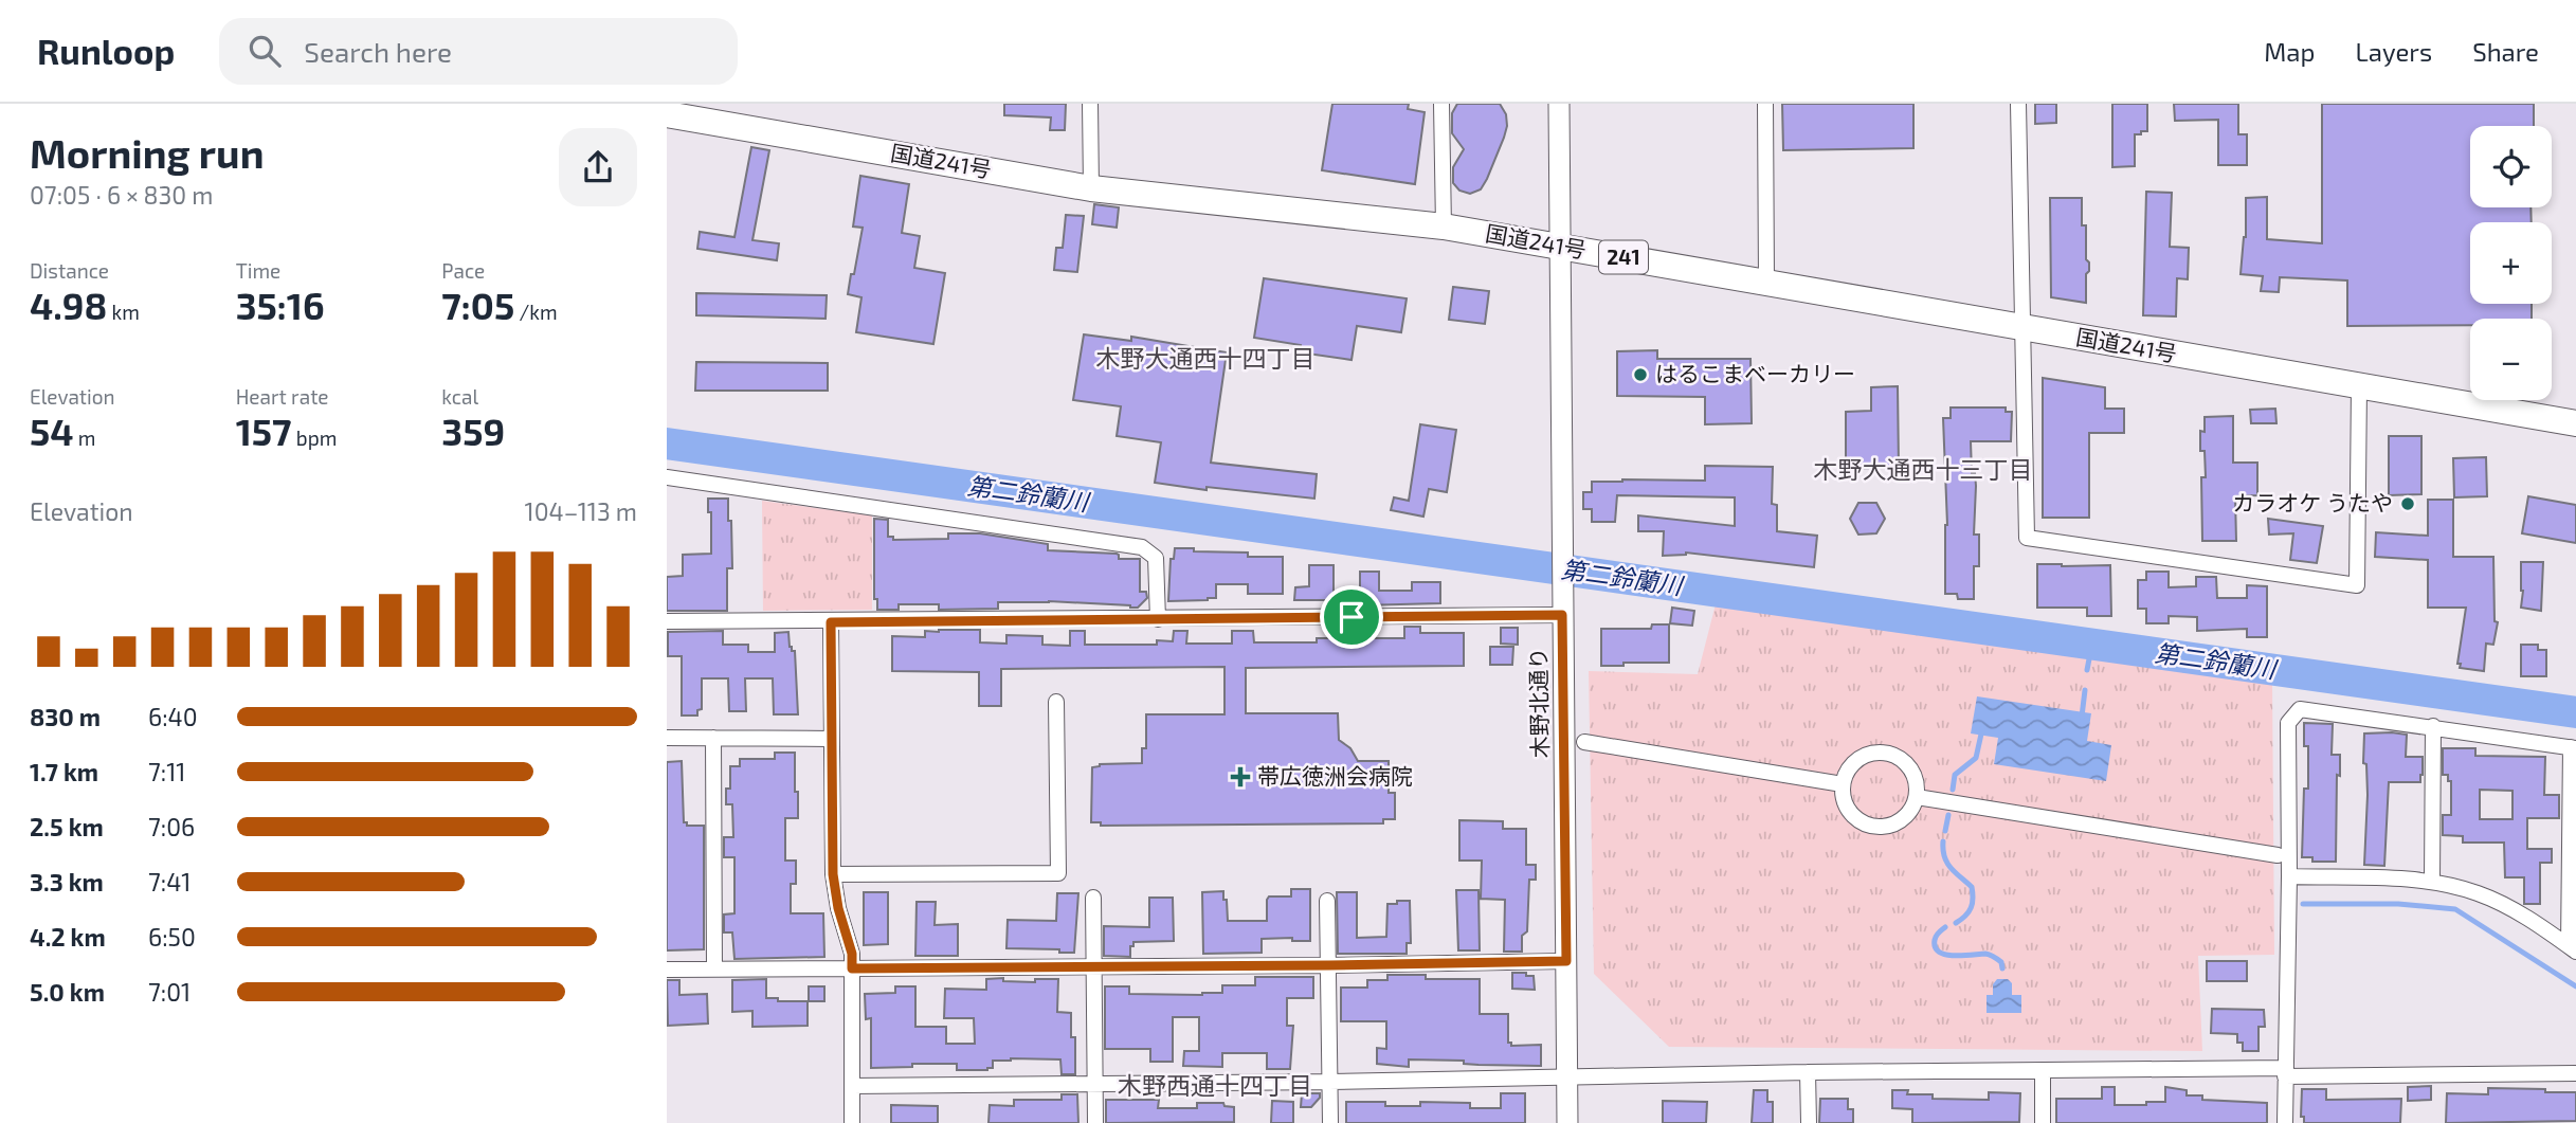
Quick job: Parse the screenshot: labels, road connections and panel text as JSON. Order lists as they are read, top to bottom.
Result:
{
  "streets": {
    "highway": ["国道241号", "241"],
    "street": ["木野北通り"]
  },
  "crossings": [
    ["国道241号", "木野北通り"]
  ],
  "districts": ["木野大通西十四丁目", "木野大通西十三丁目", "木野西通十四丁目"],
  "water": ["第二鈴蘭川"],
  "places": {
    "other": ["はるこまベーカリー", "カラオケ うたや"],
    "health": ["帯広徳洲会病院"]
  },
  "page": {
    "header": "Runloop",
    "search": "Search here",
    "nav": ["Map", "Layers", "Share"],
    "heading": ["Morning run", "07:05 · 6 × 830 m"],
    "map_buttons": ["+", "−"],
    "stats": [
      ["Distance", "4.98 km"],
      ["Time", "35:16"],
      ["Pace", "7:05 /km"],
      ["Elevation", "54 m"],
      ["Heart rate", "157 bpm"],
      ["kcal", "359"]
    ],
    "chart": ["Elevation", "104–113 m"],
    "list": [
      {
        "name": "830 m",
        "note": "6:40"
      },
      {
        "name": "1.7 km",
        "note": "7:11"
      },
      {
        "name": "2.5 km",
        "note": "7:06"
      },
      {
        "name": "3.3 km",
        "note": "7:41"
      },
      {
        "name": "4.2 km",
        "note": "6:50"
      },
      {
        "name": "5.0 km",
        "note": "7:01"
      }
    ]
  }
}
